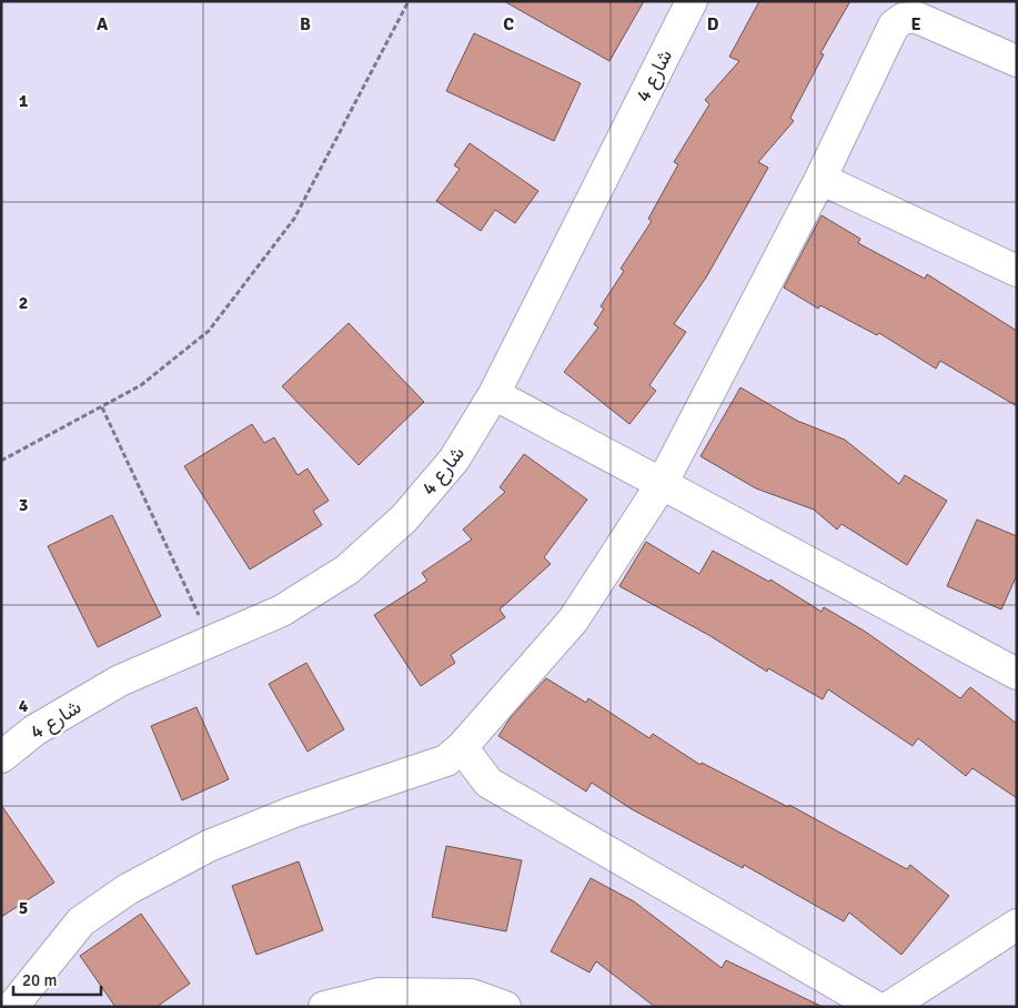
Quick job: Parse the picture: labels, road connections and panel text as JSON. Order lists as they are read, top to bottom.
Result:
{
  "streets": {
    "street": ["شارع 4"]
  },
  "scale_bar": "20 m",
  "grid": {
    "columns": [
      "A",
      "B",
      "C",
      "D",
      "E"
    ],
    "rows": [
      "1",
      "2",
      "3",
      "4",
      "5"
    ]
  }
}
